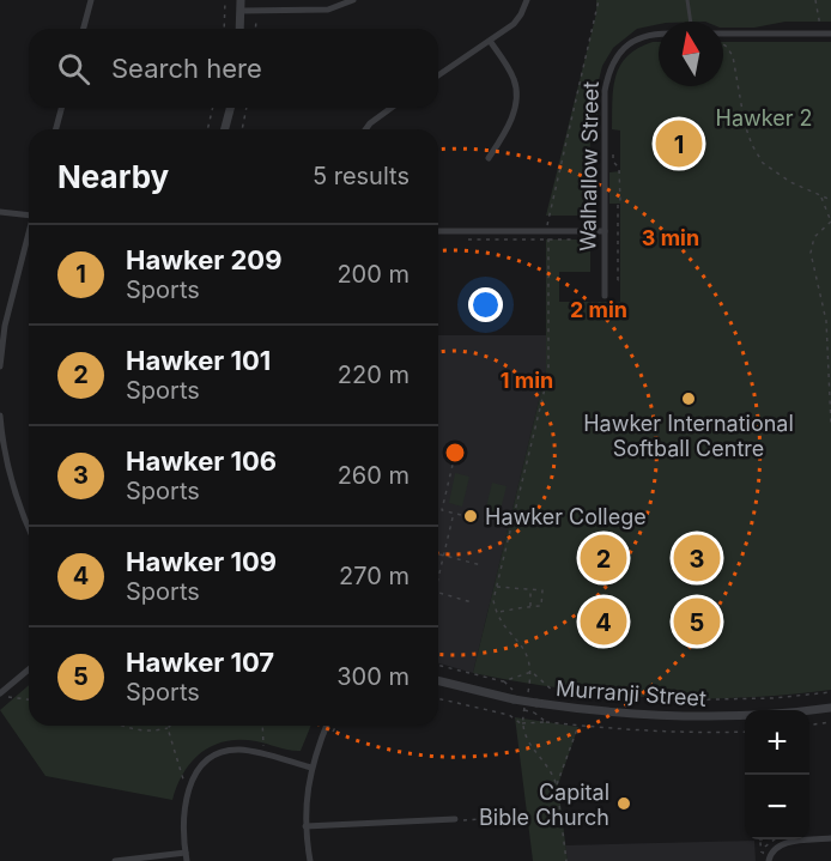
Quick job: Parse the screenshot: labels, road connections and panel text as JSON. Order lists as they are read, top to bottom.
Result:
{
  "streets": {
    "street": ["Walhallow Street", "Murranji Street"]
  },
  "parks": ["Hawker 2"],
  "places": ["Hawker International Softball Centre", "Hawker College", "Capital Bible Church"],
  "north": "top",
  "page": {
    "search": "Search here",
    "pins": [
      "1",
      "2",
      "3",
      "4",
      "5"
    ],
    "heading": ["Nearby", "5 results"],
    "list": [
      {
        "mark": "1",
        "name": "Hawker 209",
        "note": "Sports",
        "value": "200 m"
      },
      {
        "mark": "2",
        "name": "Hawker 101",
        "note": "Sports",
        "value": "220 m"
      },
      {
        "mark": "3",
        "name": "Hawker 106",
        "note": "Sports",
        "value": "260 m"
      },
      {
        "mark": "4",
        "name": "Hawker 109",
        "note": "Sports",
        "value": "270 m"
      },
      {
        "mark": "5",
        "name": "Hawker 107",
        "note": "Sports",
        "value": "300 m"
      }
    ],
    "map_buttons": ["+", "−"]
  },
  "rings": ["3 min", "2 min", "1 min"]
}
